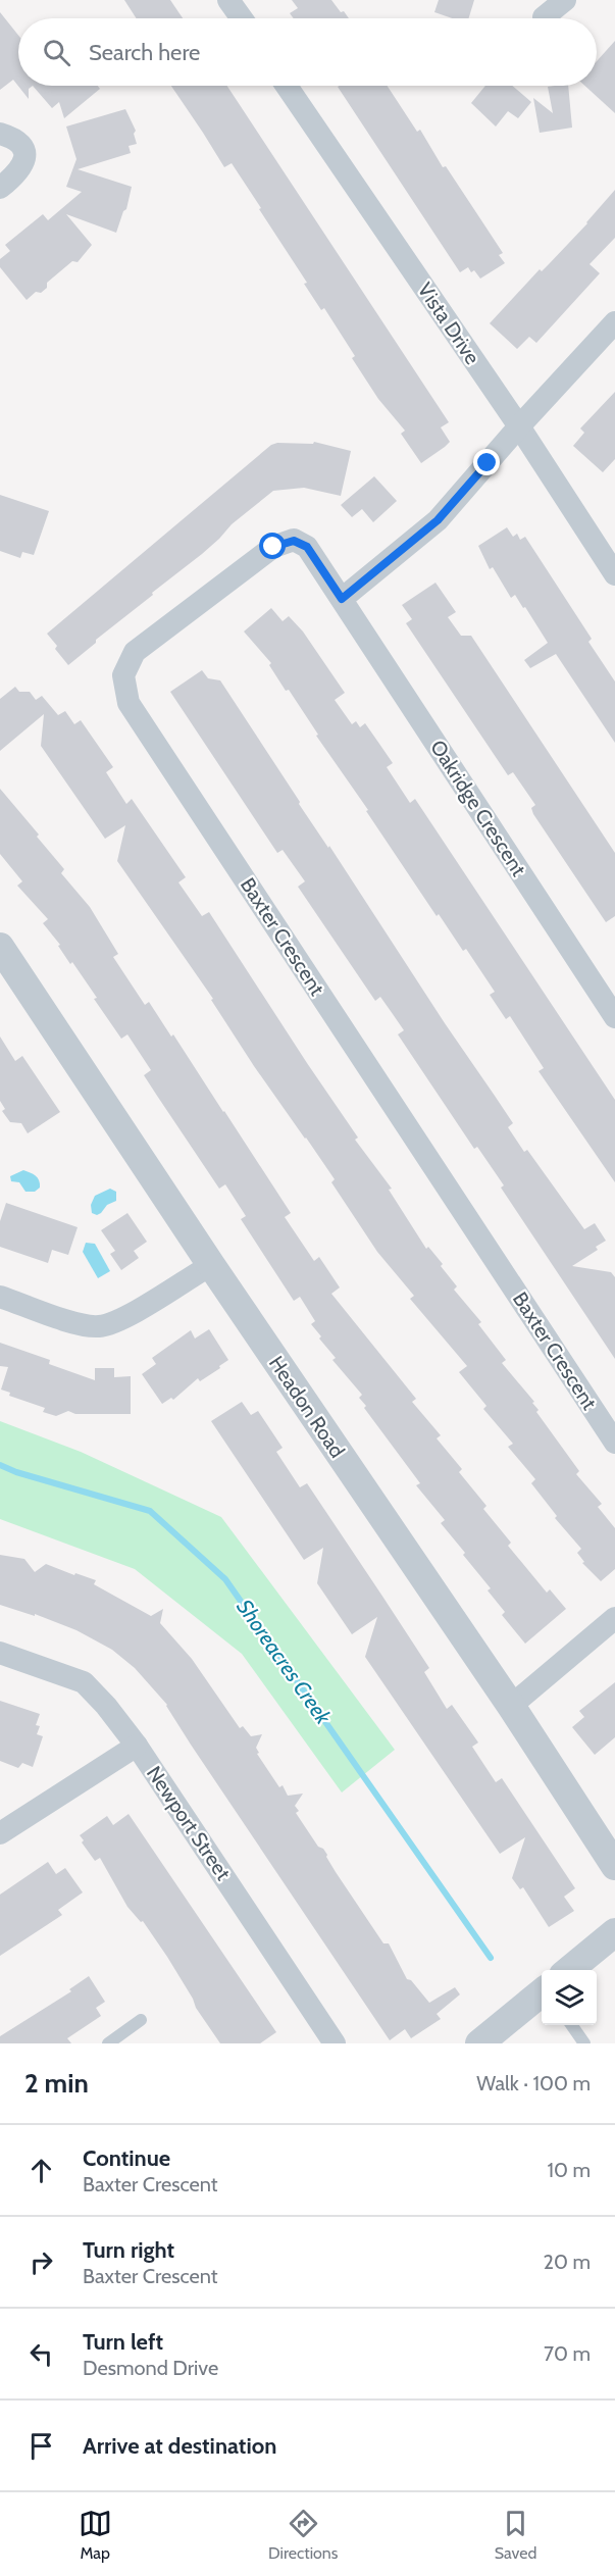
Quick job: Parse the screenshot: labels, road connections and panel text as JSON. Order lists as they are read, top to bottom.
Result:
{
  "streets": {
    "street": [
      "Vista Drive",
      "Oakridge Crescent",
      "Baxter Crescent",
      "Headon Road",
      "Newport Street"
    ]
  },
  "crossings": [
    ["Oakridge Crescent", "Baxter Crescent"]
  ],
  "water": ["Shoreacres Creek"],
  "page": {
    "search": "Search here",
    "heading": ["2 min", "Walk · 100 m"],
    "list": [
      ["Continue", "Baxter Crescent", "10 m"],
      ["Turn right", "Baxter Crescent", "20 m"],
      ["Turn left", "Desmond Drive", "70 m"],
      "Arrive at destination"
    ],
    "nav": ["Map", "Directions", "Saved"]
  }
}
